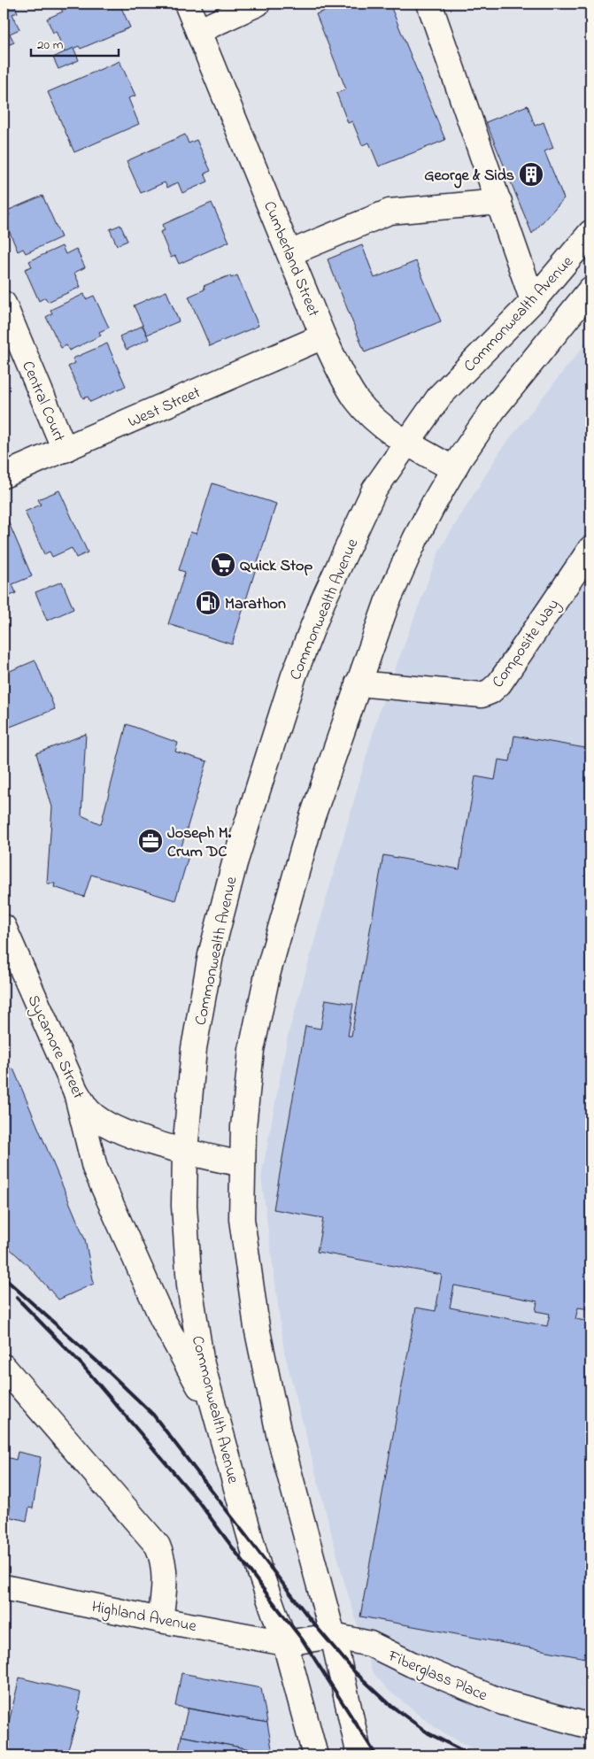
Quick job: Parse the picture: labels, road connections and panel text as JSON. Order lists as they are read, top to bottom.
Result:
{
  "streets": {
    "main road": [
      "Cumberland Street",
      "Commonwealth Avenue",
      "Central Court",
      "West Street",
      "Composite Way",
      "Sycamore Street",
      "Highland Avenue",
      "Fiberglass Place"
    ]
  },
  "crossings": [
    ["Cumberland Street", "Commonwealth Avenue"],
    ["Cumberland Street", "West Street"],
    ["Commonwealth Avenue", "Sycamore Street"],
    ["Commonwealth Avenue", "Highland Avenue"],
    ["Commonwealth Avenue", "Fiberglass Place"],
    ["Central Court", "West Street"],
    ["Highland Avenue", "Fiberglass Place"]
  ],
  "places": {
    "building": ["George & Sids"],
    "supermarket": ["Quick Stop"],
    "fuel station": ["Marathon"],
    "office": ["Joseph M. Crum DC"]
  },
  "scale_bar": "20 m"
}
